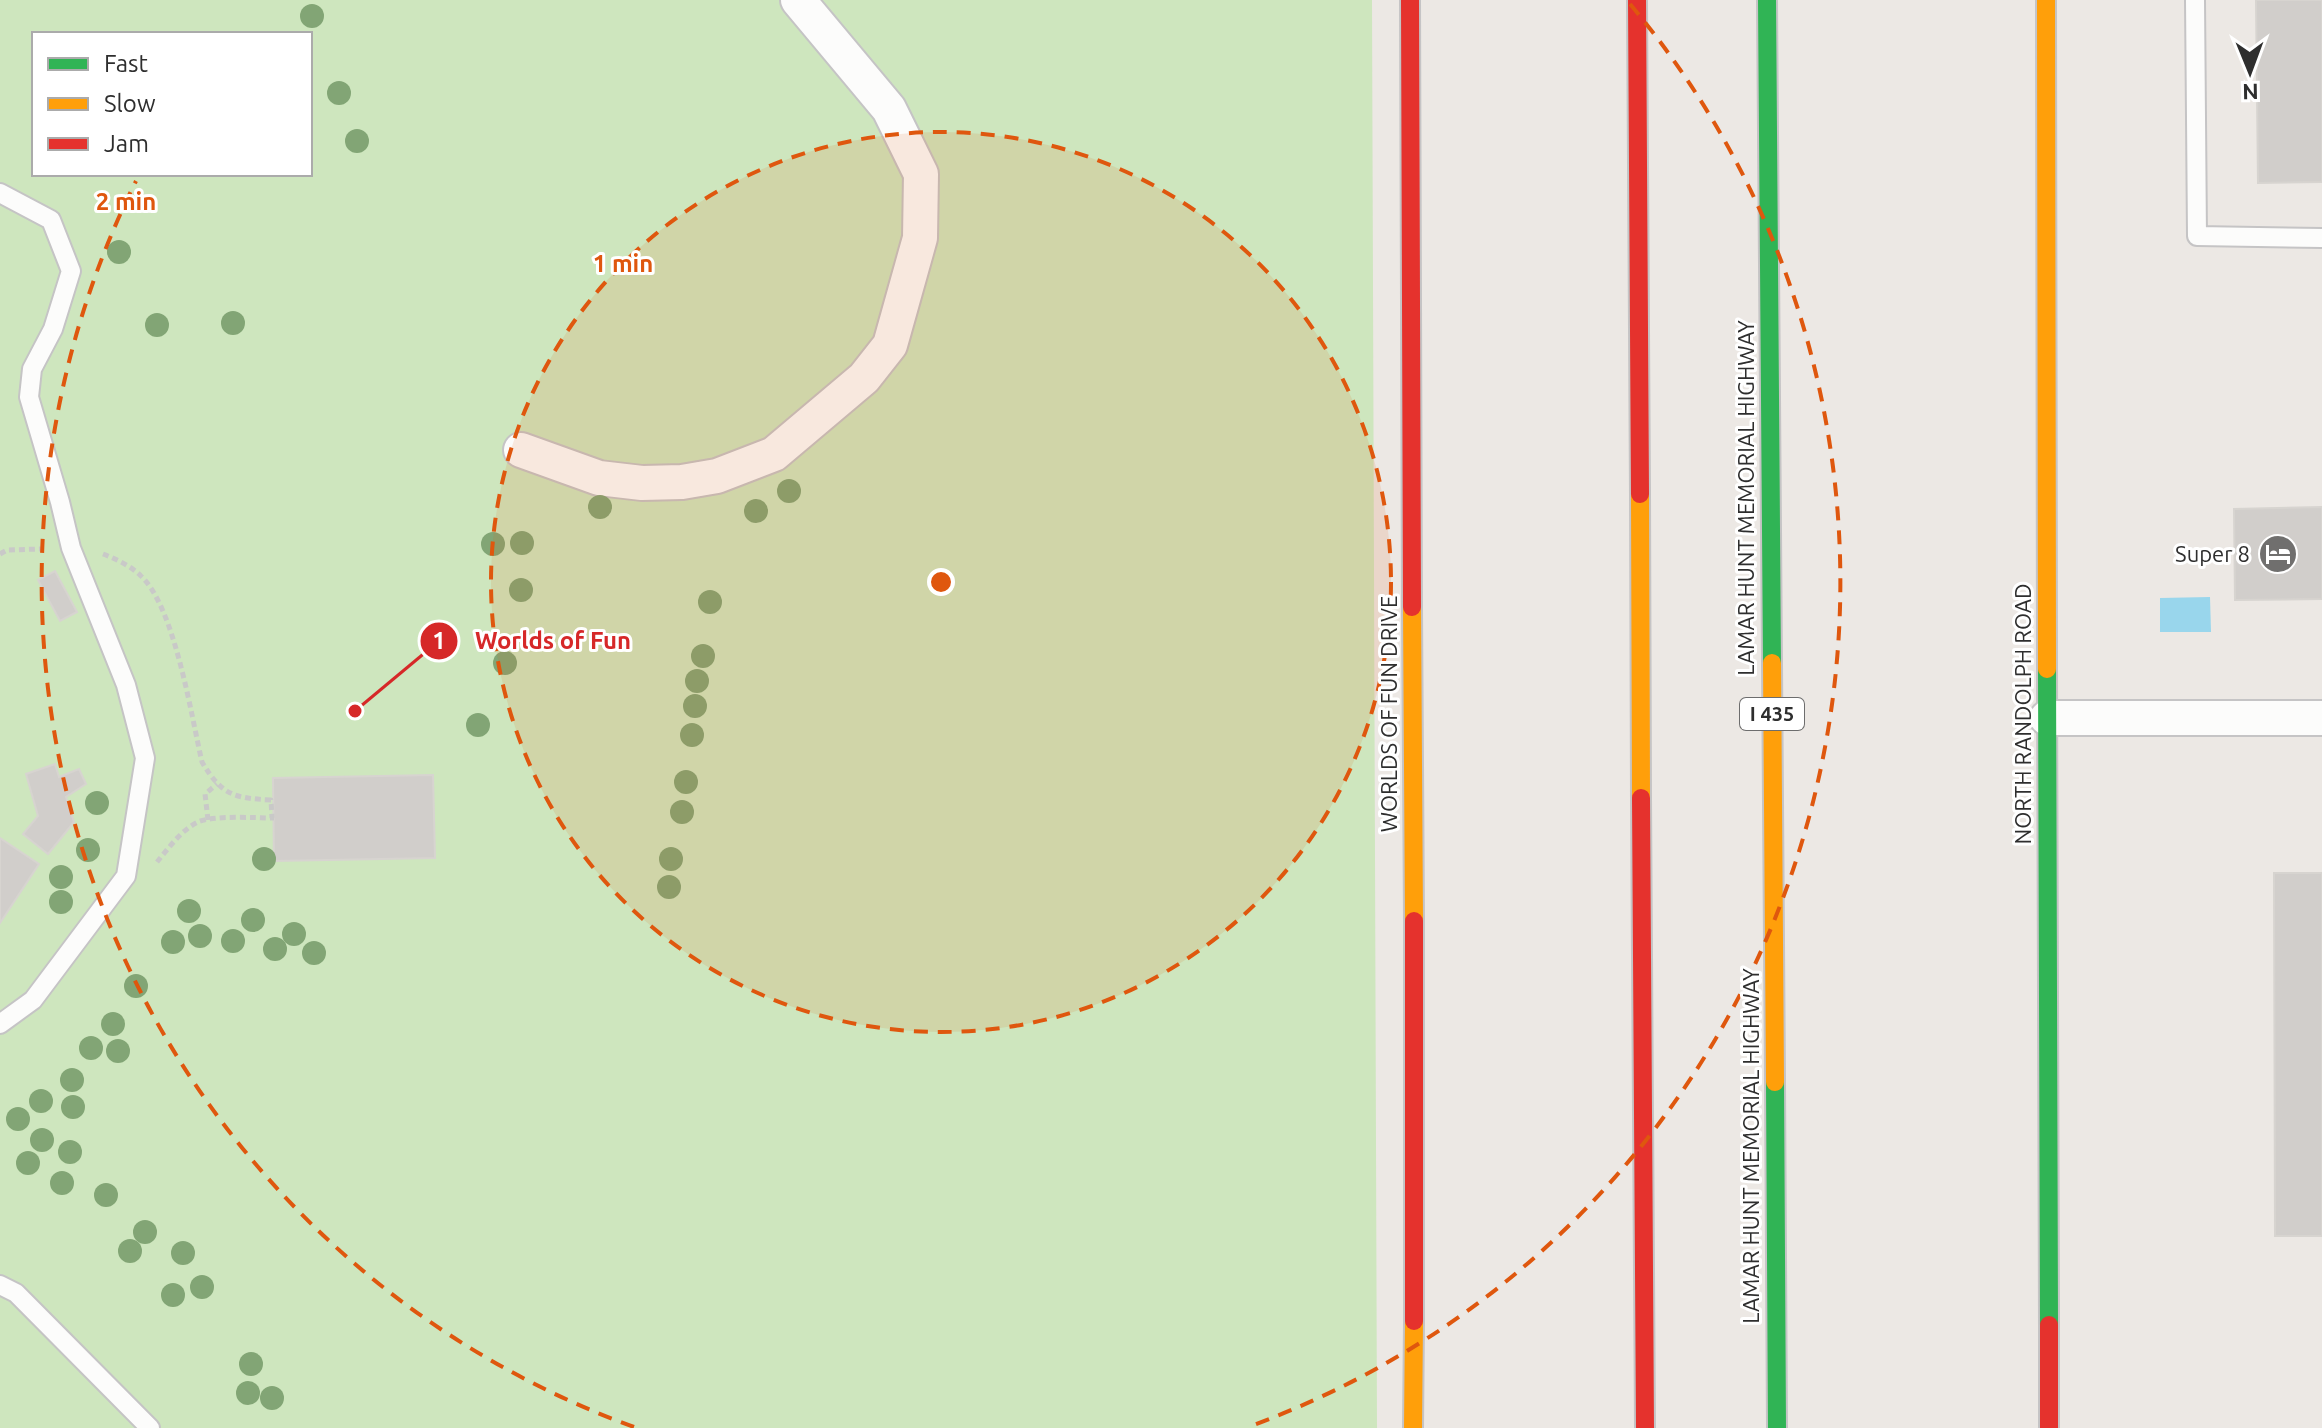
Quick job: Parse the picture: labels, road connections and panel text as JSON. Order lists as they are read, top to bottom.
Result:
{
  "streets": {
    "main road": [
      "LAMAR HUNT MEMORIAL HIGHWAY",
      "WORLDS OF FUN DRIVE",
      "I 435",
      "NORTH RANDOLPH ROAD"
    ]
  },
  "places": {
    "hotel": ["Super 8"],
    "other": ["Worlds of Fun"]
  },
  "legend": ["Fast", "Slow", "Jam"],
  "north": "bottom",
  "rings": ["2 min", "1 min"]
}
